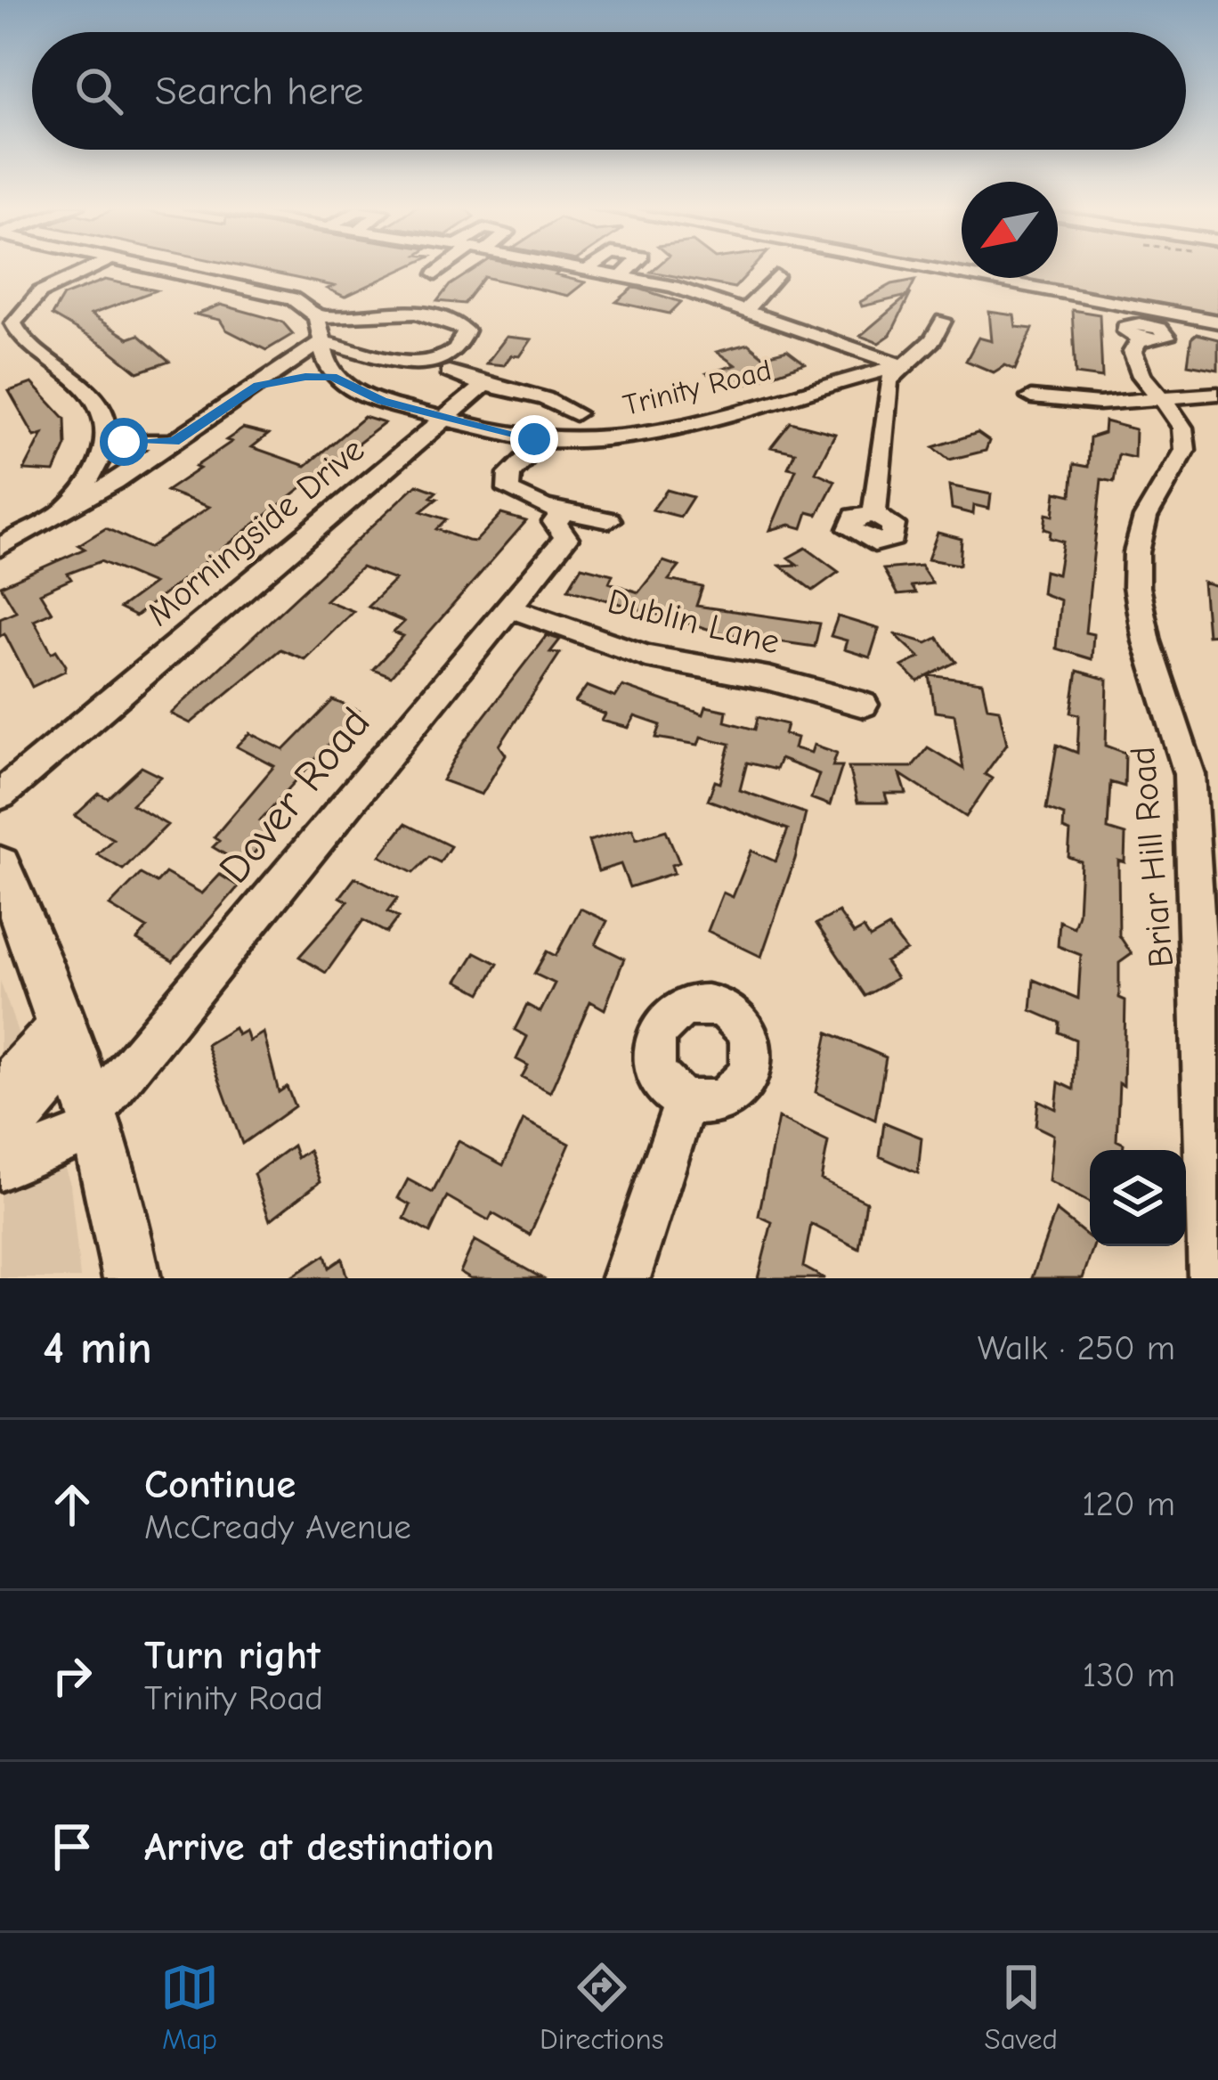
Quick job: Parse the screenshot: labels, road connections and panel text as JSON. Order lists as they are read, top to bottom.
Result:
{
  "streets": {
    "street": [
      "Trinity Road",
      "Morningside Drive",
      "Dublin Lane",
      "Dover Road",
      "Briar Hill Road"
    ]
  },
  "crossings": [
    ["Trinity Road", "Morningside Drive"],
    ["Dublin Lane", "Dover Road"]
  ],
  "north": "bottom left",
  "page": {
    "search": "Search here",
    "heading": ["4 min", "Walk · 250 m"],
    "list": [
      ["Continue", "McCready Avenue", "120 m"],
      ["Turn right", "Trinity Road", "130 m"],
      "Arrive at destination"
    ],
    "nav": ["Map", "Directions", "Saved"]
  }
}
